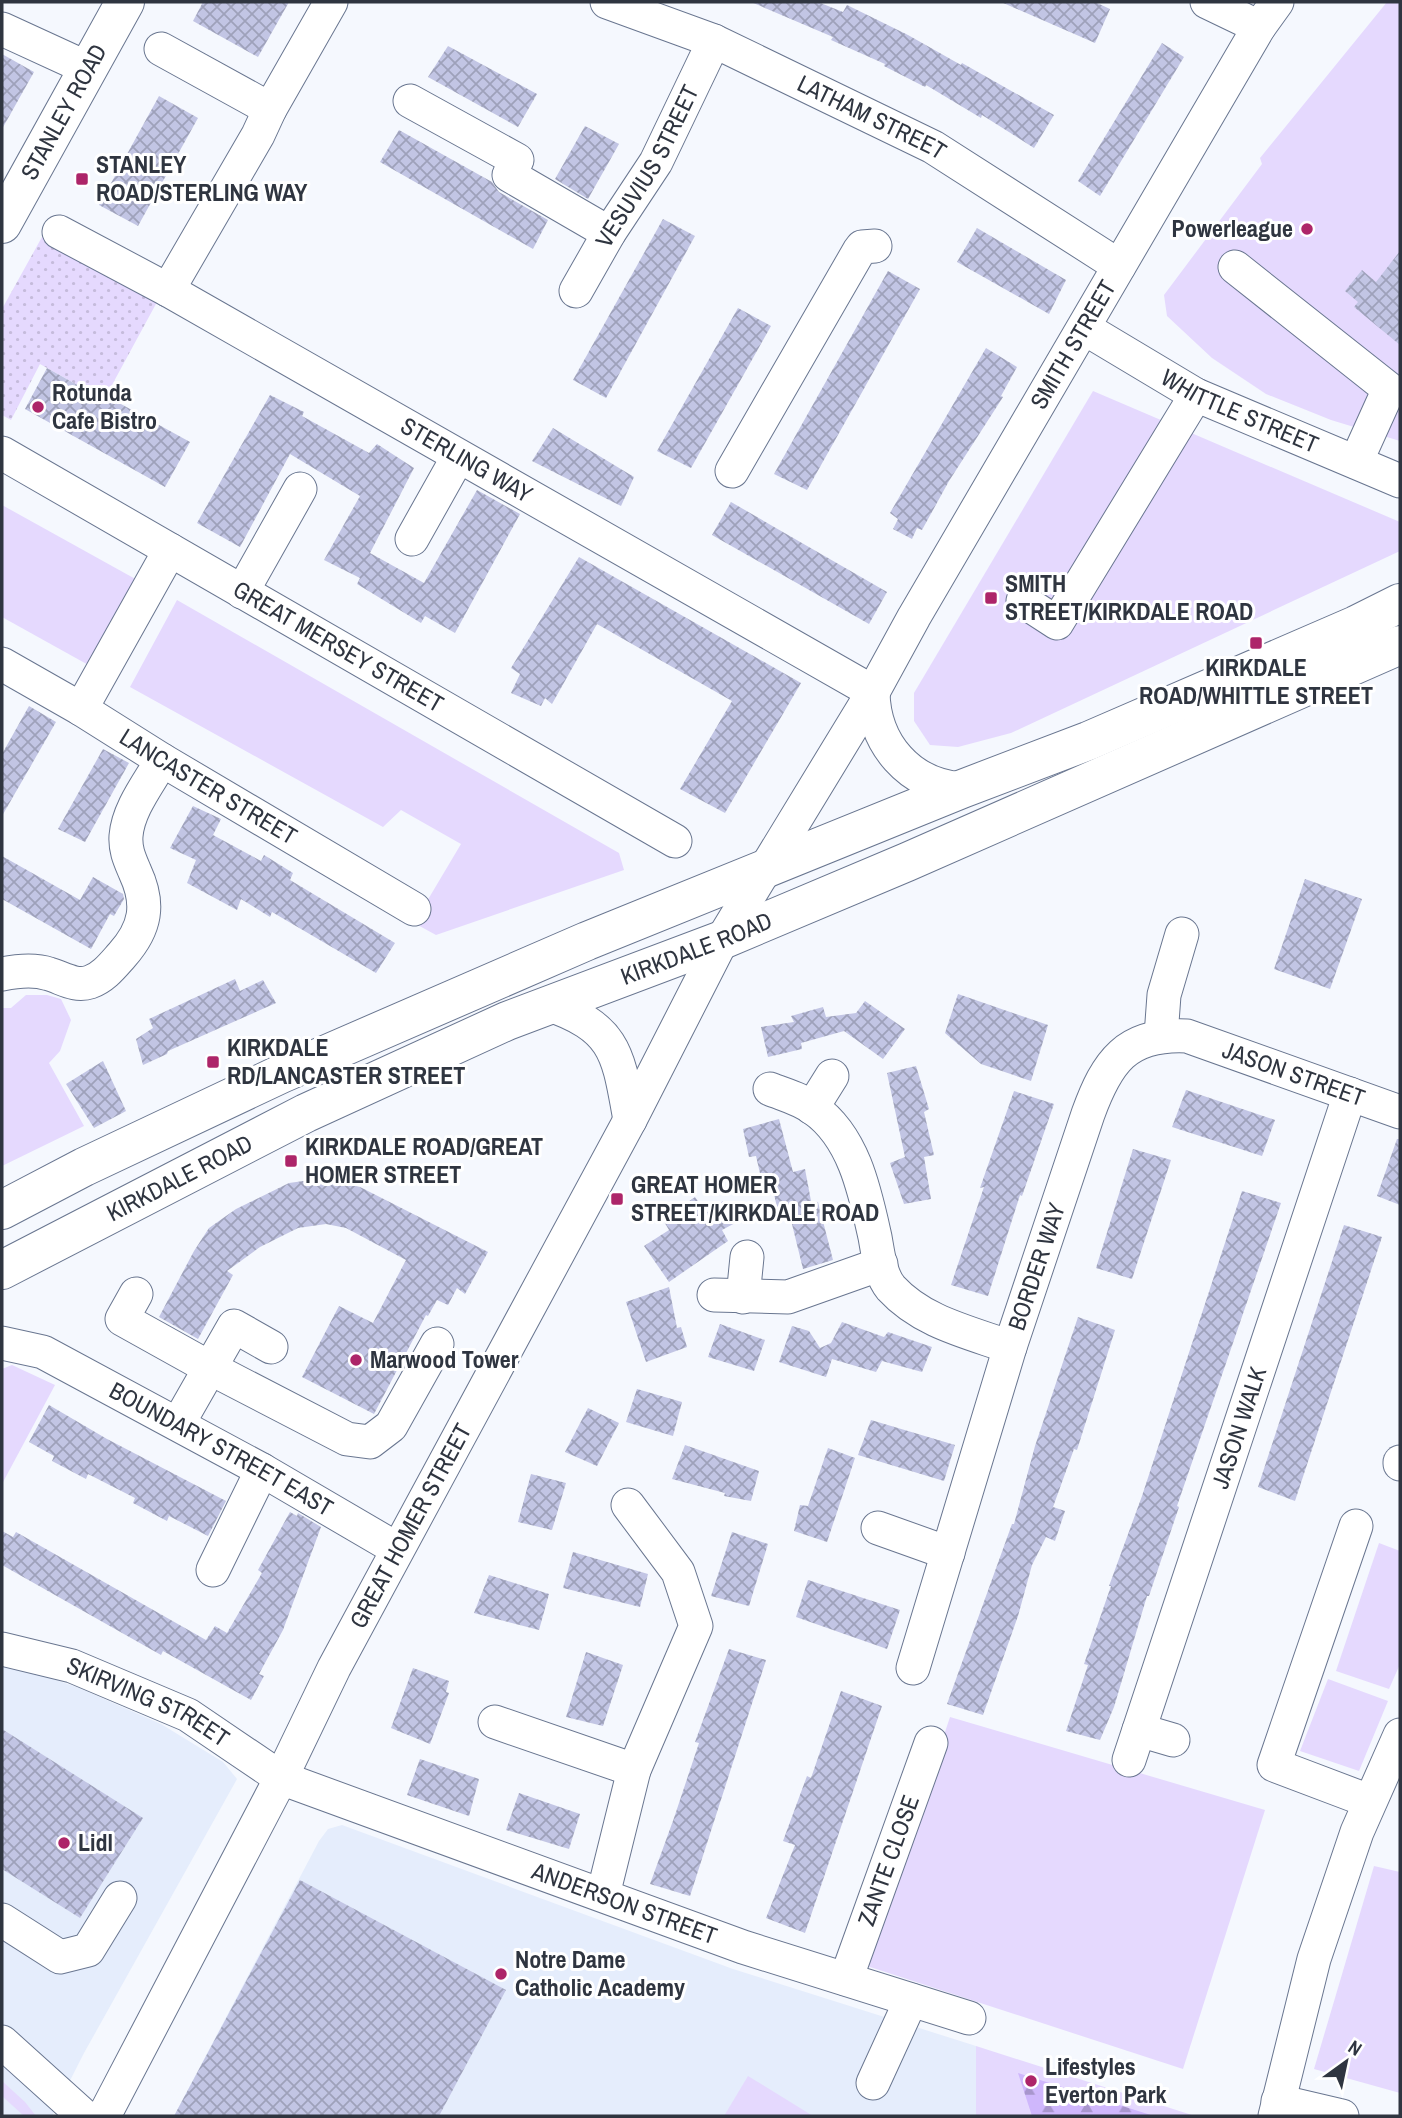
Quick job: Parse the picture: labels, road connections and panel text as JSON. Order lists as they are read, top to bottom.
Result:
{
  "streets": {
    "main road": ["STANLEY ROAD", "KIRKDALE ROAD"],
    "street": [
      "LATHAM STREET",
      "VESUVIUS STREET",
      "SMITH STREET",
      "WHITTLE STREET",
      "STERLING WAY",
      "GREAT MERSEY STREET",
      "LANCASTER STREET",
      "JASON STREET",
      "BORDER WAY",
      "JASON WALK",
      "BOUNDARY STREET EAST",
      "GREAT HOMER STREET",
      "SKIRVING STREET",
      "ZANTE CLOSE",
      "ANDERSON STREET"
    ]
  },
  "crossings": [
    ["LATHAM STREET", "VESUVIUS STREET"],
    ["LATHAM STREET", "SMITH STREET"],
    ["SMITH STREET", "WHITTLE STREET"],
    ["SMITH STREET", "STERLING WAY"],
    ["SMITH STREET", "KIRKDALE ROAD"],
    ["SMITH STREET", "GREAT HOMER STREET"],
    ["KIRKDALE ROAD", "GREAT HOMER STREET"],
    ["JASON STREET", "BORDER WAY"],
    ["JASON STREET", "JASON WALK"],
    ["BOUNDARY STREET EAST", "GREAT HOMER STREET"],
    ["GREAT HOMER STREET", "SKIRVING STREET"],
    ["GREAT HOMER STREET", "ANDERSON STREET"],
    ["SKIRVING STREET", "ANDERSON STREET"],
    ["ZANTE CLOSE", "ANDERSON STREET"]
  ],
  "places": {
    "transit": [
      "STANLEY ROAD/STERLING WAY",
      "SMITH STREET/KIRKDALE ROAD",
      "KIRKDALE ROAD/WHITTLE STREET",
      "KIRKDALE RD/LANCASTER STREET",
      "KIRKDALE ROAD/GREAT HOMER STREET",
      "GREAT HOMER STREET/KIRKDALE ROAD"
    ],
    "other": [
      "Powerleague",
      "Rotunda Cafe Bistro",
      "Marwood Tower",
      "Lidl",
      "Notre Dame Catholic Academy",
      "Lifestyles Everton Park"
    ]
  },
  "north": "top right"
}
